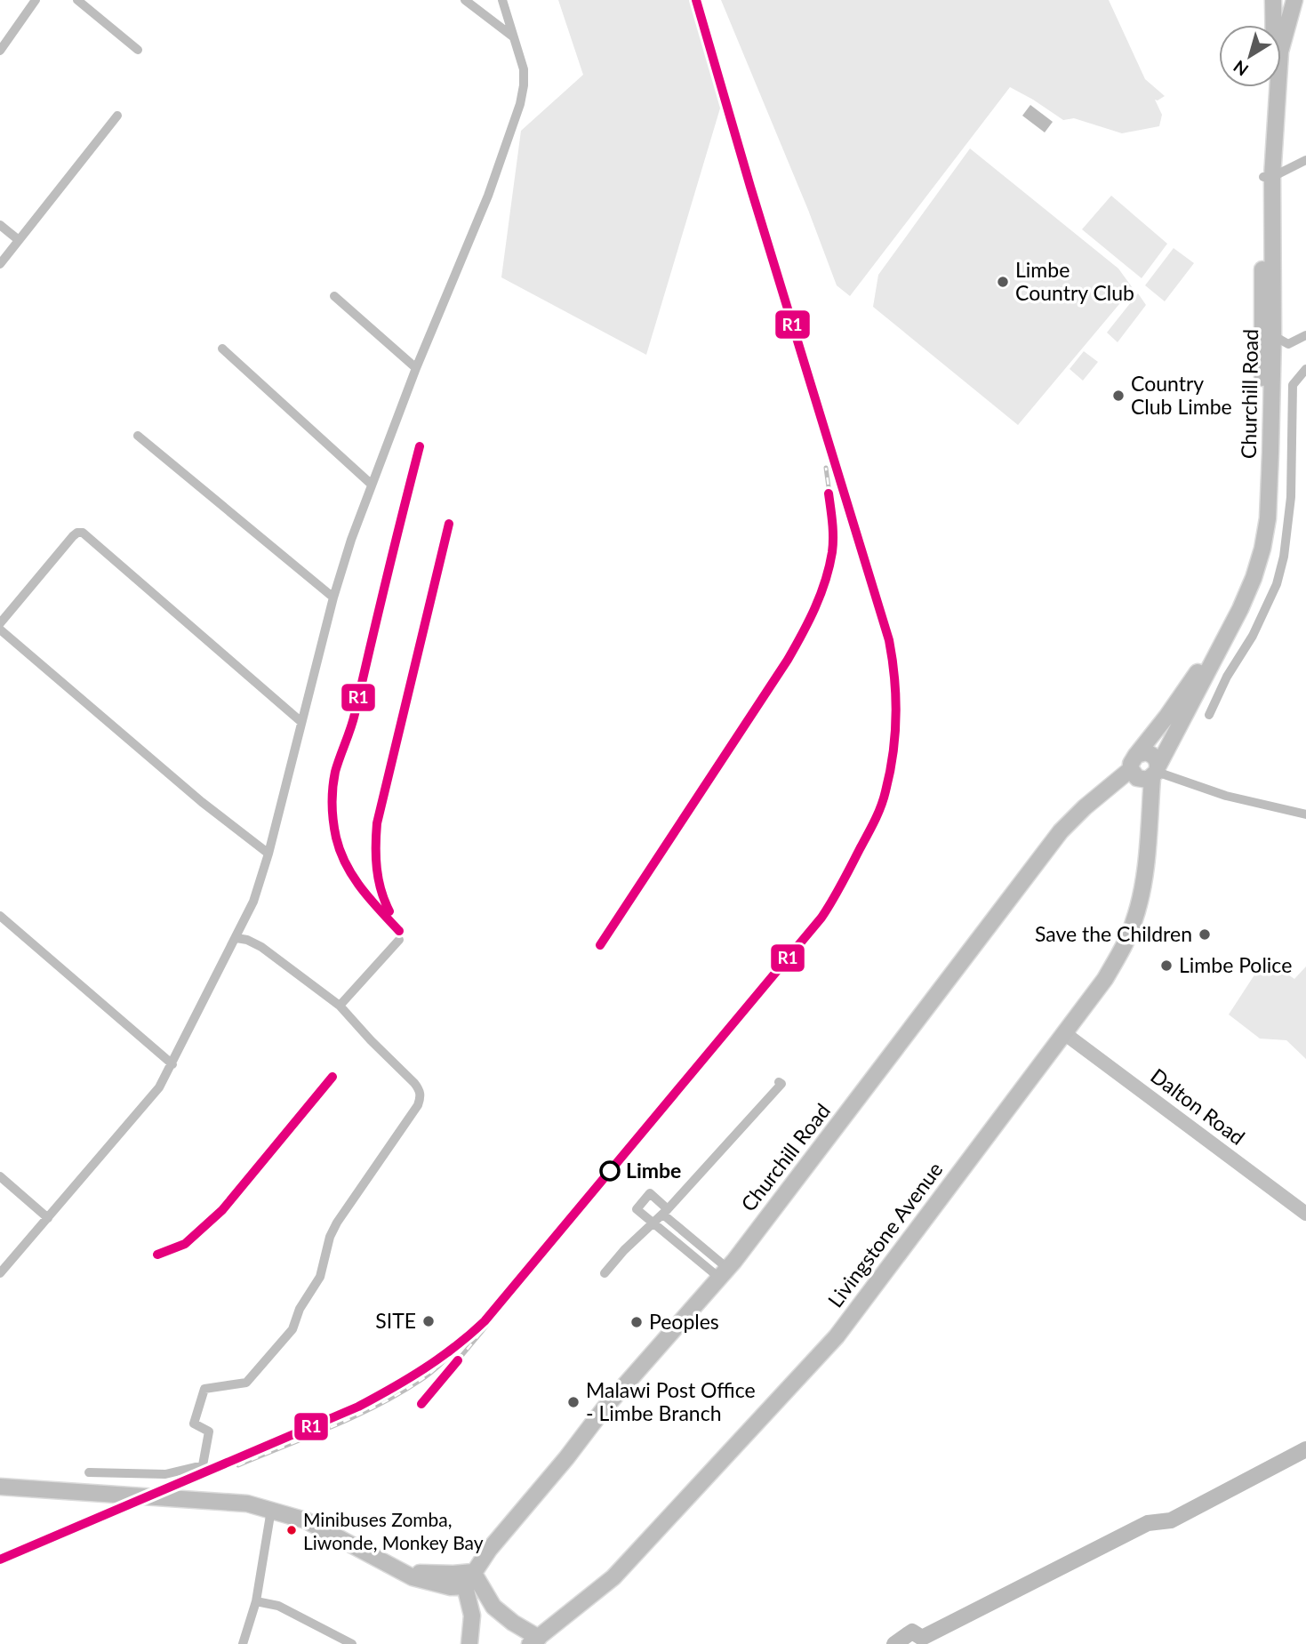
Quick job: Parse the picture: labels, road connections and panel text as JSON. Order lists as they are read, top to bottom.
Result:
{
  "streets": {
    "highway": ["Churchill Road", "Livingstone Avenue"],
    "main road": ["Dalton Road"]
  },
  "crossings": [
    ["Churchill Road", "Livingstone Avenue"],
    ["Dalton Road", "Livingstone Avenue"]
  ],
  "places": [
    "Limbe Country Club",
    "Country Club Limbe",
    "Save the Children",
    "Limbe Police",
    "Limbe",
    "SITE",
    "Peoples",
    "Malawi Post Office - Limbe Branch",
    "Minibuses Zomba, Liwonde, Monkey Bay"
  ],
  "lines": ["transit line R1"],
  "north": "bottom left"
}
